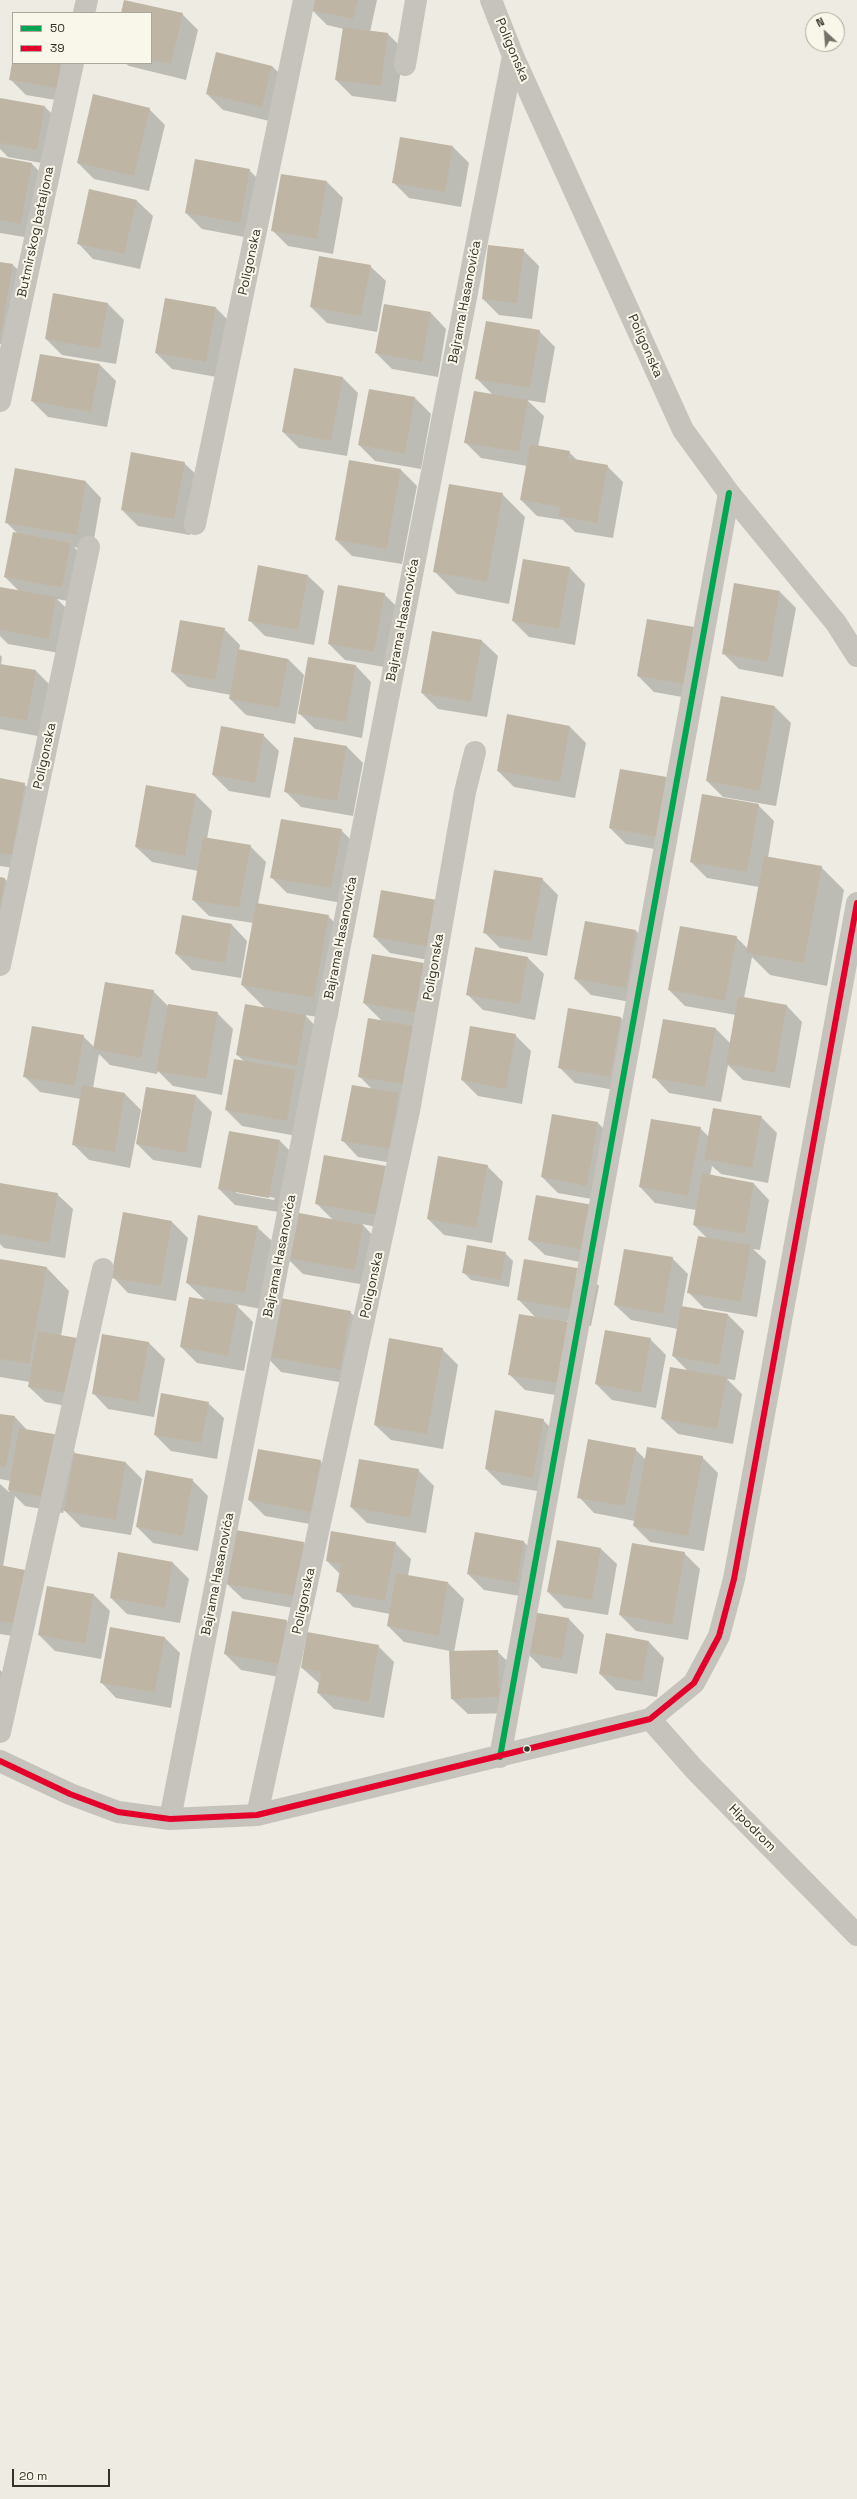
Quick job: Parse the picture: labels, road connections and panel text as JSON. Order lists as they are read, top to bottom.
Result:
{
  "streets": {
    "street": [
      "Poligonska",
      "Butmirskog bataljona",
      "Bajrama Hasanovića",
      "Hipodrom"
    ]
  },
  "crossings": [
    ["Poligonska", "Bajrama Hasanovića"]
  ],
  "lines": ["transit line 50", "transit line 39"],
  "legend": ["50", "39"],
  "scale_bar": "20 m",
  "north": "top left"
}
